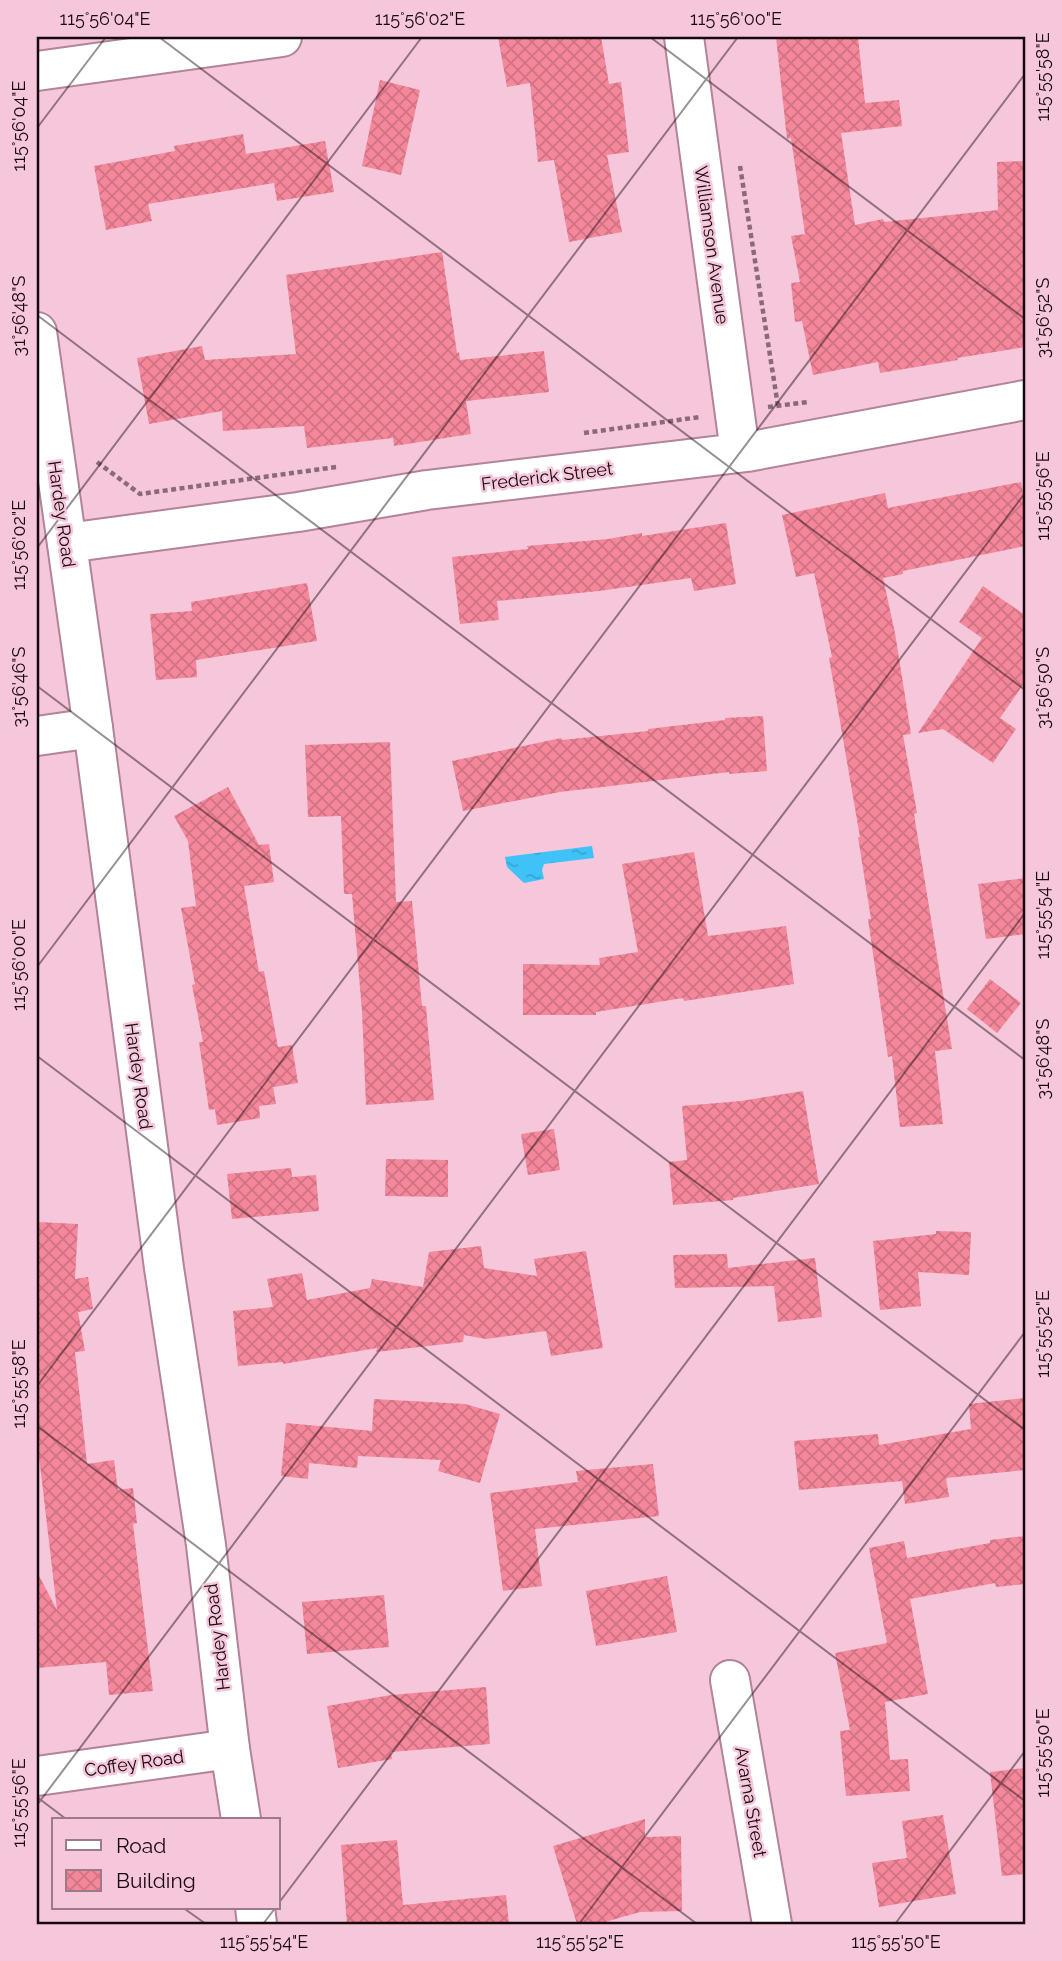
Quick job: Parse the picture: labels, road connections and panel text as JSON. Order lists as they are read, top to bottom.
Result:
{
  "streets": {
    "street": [
      "Williamson Avenue",
      "Frederick Street",
      "Hardey Road",
      "Coffey Road",
      "Avarna Street"
    ]
  },
  "crossings": [
    ["Williamson Avenue", "Frederick Street"],
    ["Frederick Street", "Hardey Road"],
    ["Hardey Road", "Coffey Road"]
  ],
  "legend": ["Road", "Building"],
  "coordinates": [
    "115°56'04\"E",
    "115°56'02\"E",
    "115°56'00\"E",
    "115°55'58\"E",
    "31°56'48\"S",
    "31°56'52\"S",
    "115°55'56\"E",
    "31°56'46\"S",
    "31°56'50\"S",
    "115°55'54\"E",
    "115°55'52\"E",
    "115°55'50\"E"
  ]
}
